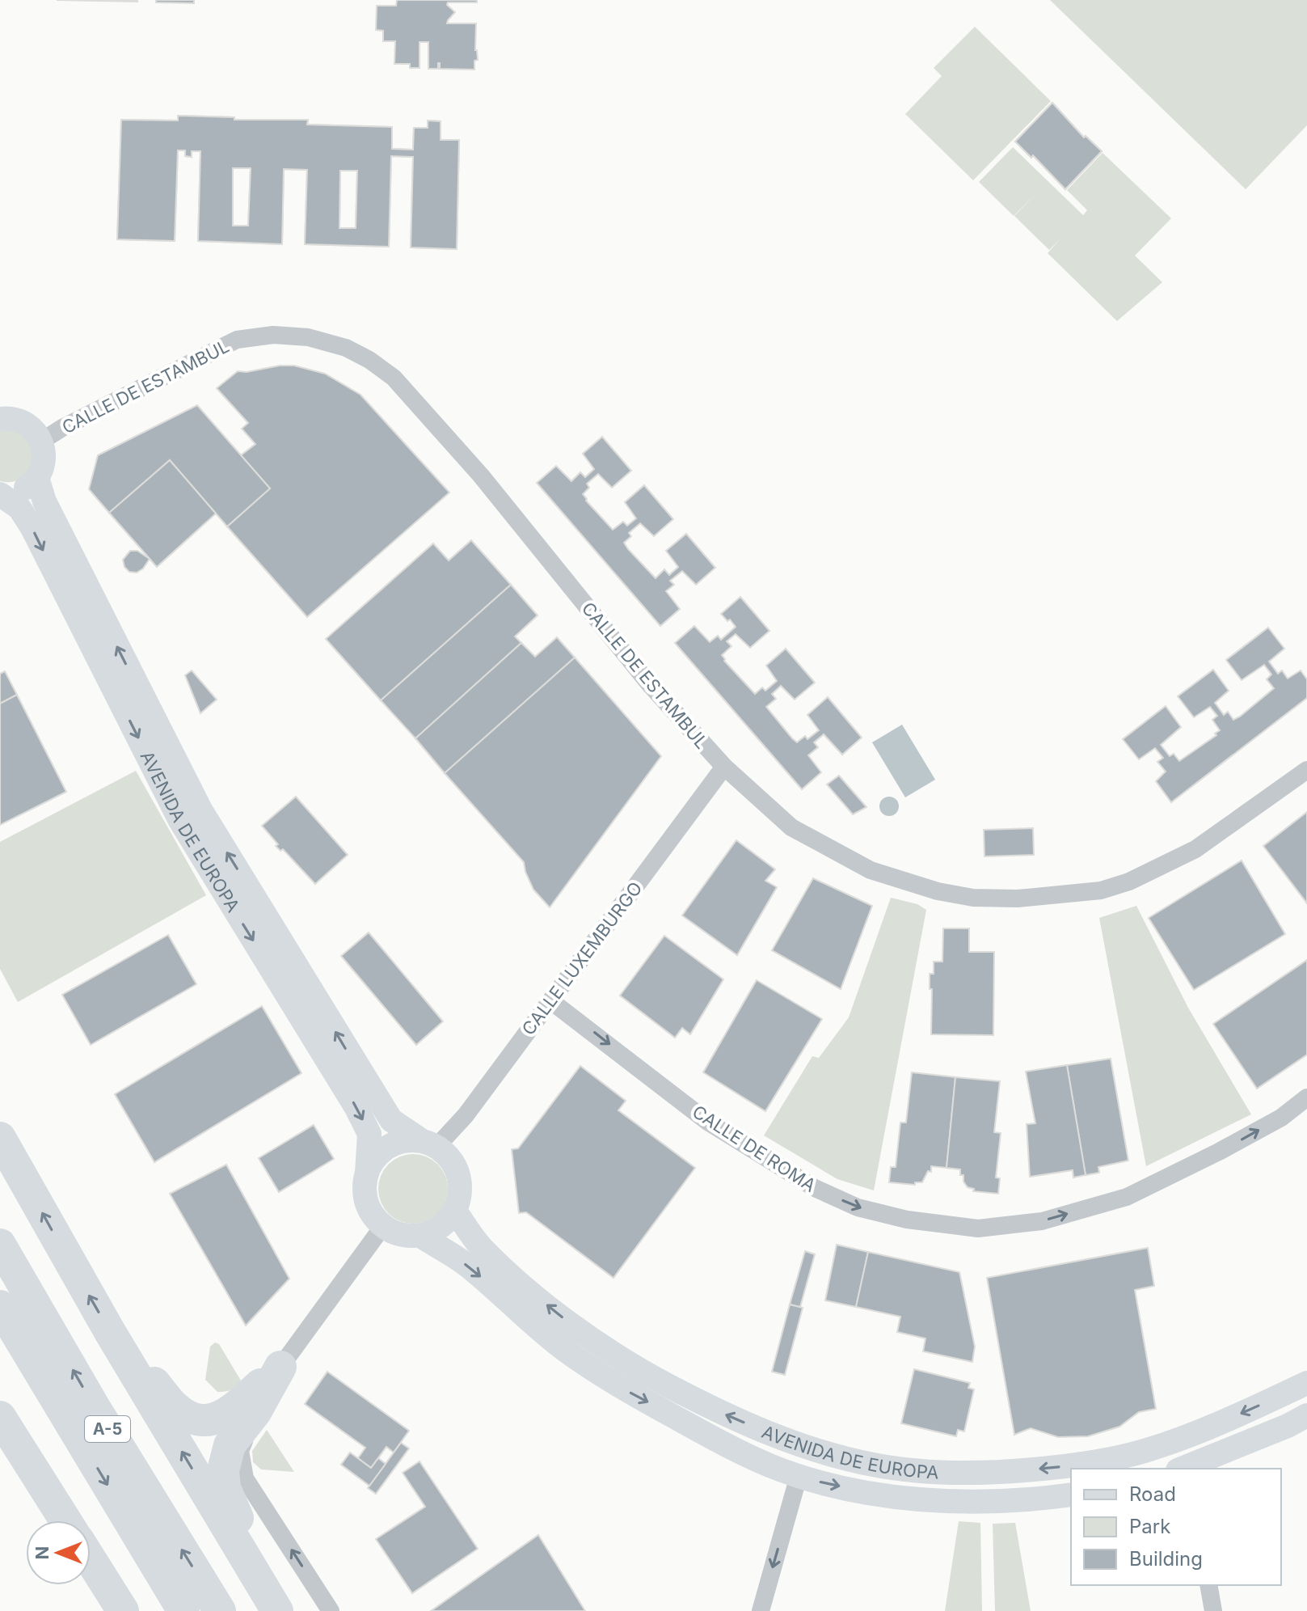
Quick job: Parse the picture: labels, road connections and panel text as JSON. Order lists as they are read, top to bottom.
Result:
{
  "streets": {
    "highway": ["A-5"],
    "street": [
      "CALLE DE ESTAMBUL",
      "AVENIDA DE EUROPA",
      "CALLE LUXEMBURGO",
      "CALLE DE ROMA"
    ]
  },
  "crossings": [
    ["CALLE DE ESTAMBUL", "CALLE LUXEMBURGO"],
    ["AVENIDA DE EUROPA", "CALLE LUXEMBURGO"],
    ["CALLE LUXEMBURGO", "CALLE DE ROMA"]
  ],
  "one_way": ["CALLE DE ROMA"],
  "legend": ["Road", "Park", "Building"],
  "north": "left"
}
